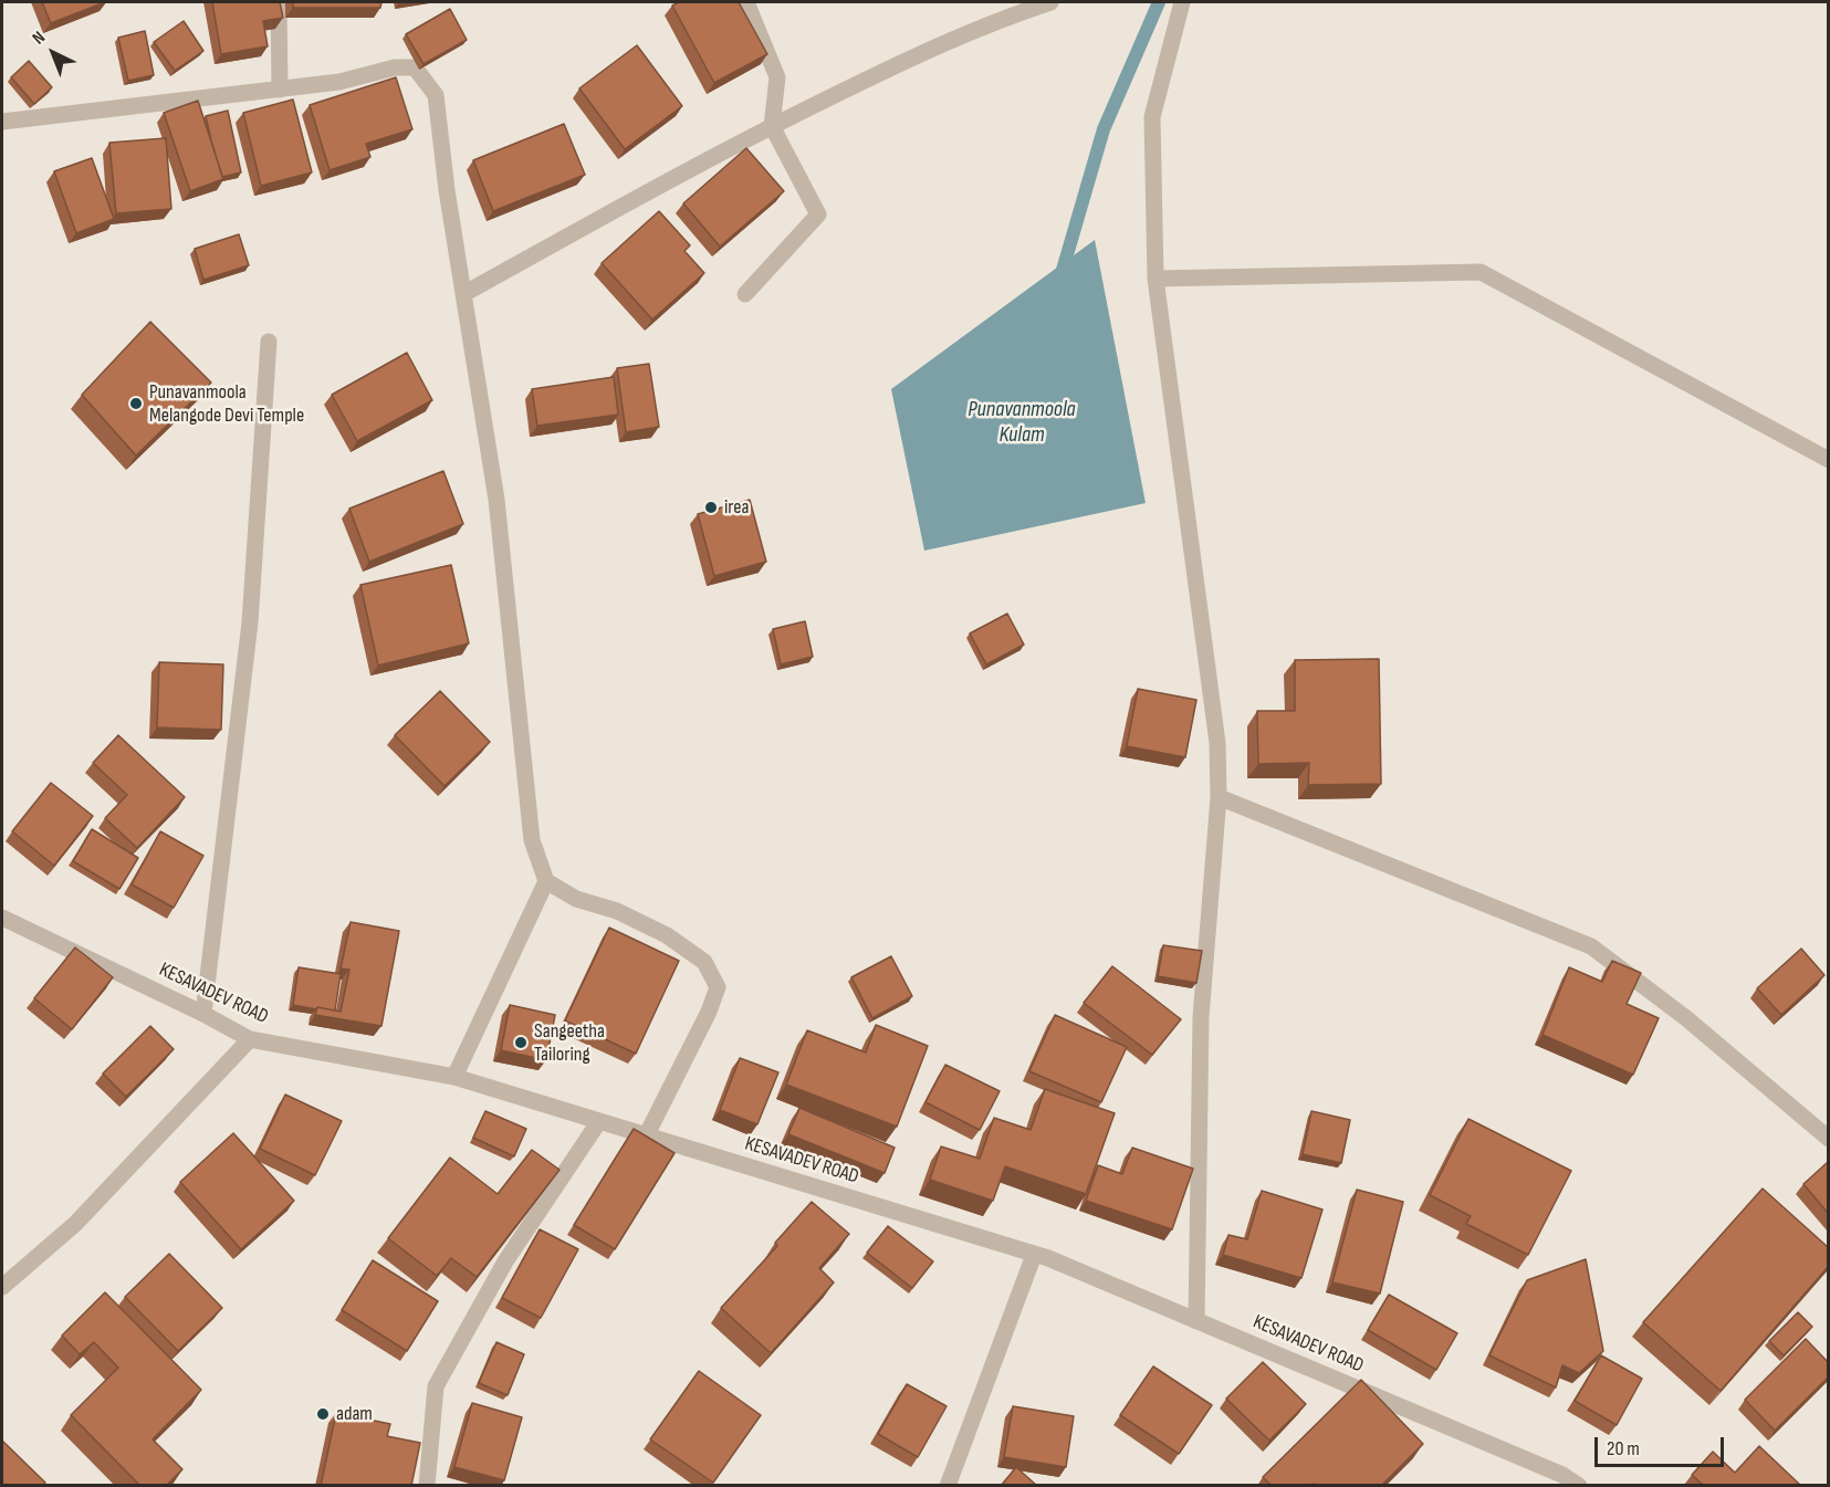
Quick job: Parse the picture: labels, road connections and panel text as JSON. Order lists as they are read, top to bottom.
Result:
{
  "streets": {
    "street": ["KESAVADEV ROAD"]
  },
  "water": ["Punavanmoola Kulam"],
  "places": [
    "Punavanmoola Melangode Devi Temple",
    "irea",
    "Sangeetha Tailoring",
    "adam"
  ],
  "scale_bar": "20 m",
  "north": "top left"
}
